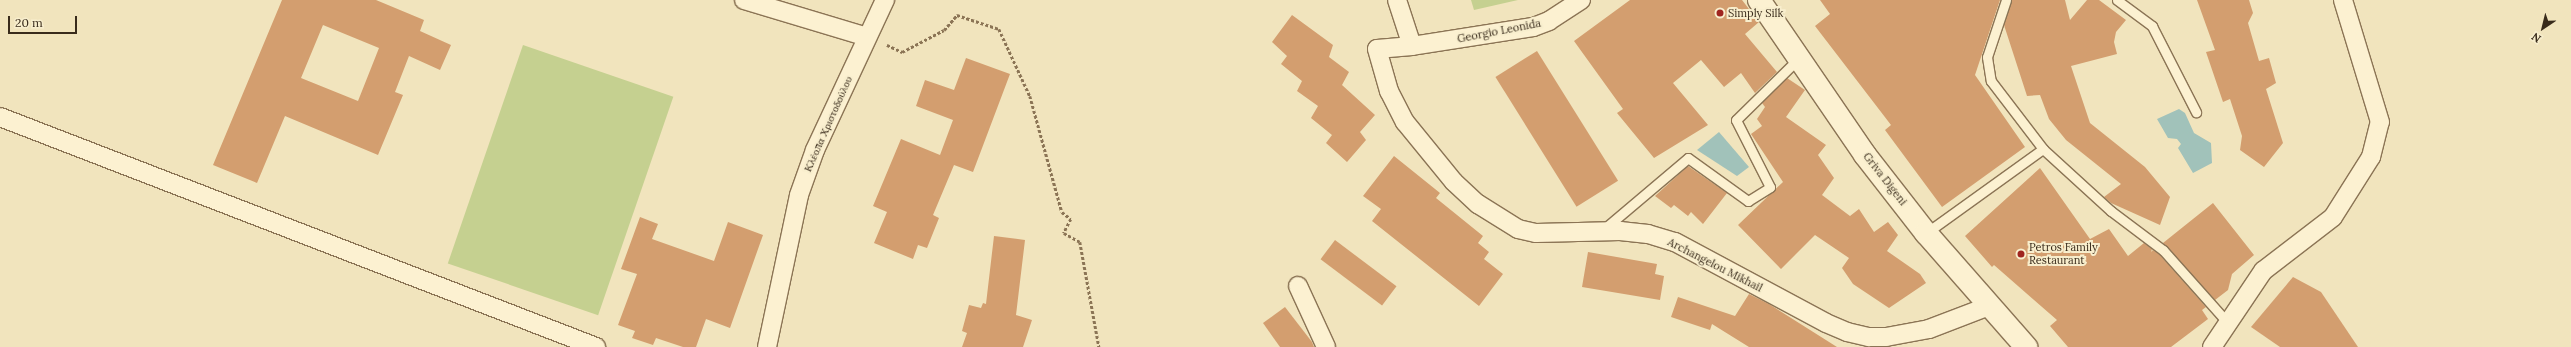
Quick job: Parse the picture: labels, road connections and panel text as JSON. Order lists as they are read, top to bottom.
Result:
{
  "streets": {
    "main road": ["Griva Digeni"],
    "street": ["Georgio Leonida", "Κλέοπα Χριστοδούλου", "Archangelou Mikhail"]
  },
  "crossings": [
    ["Georgio Leonida", "Archangelou Mikhail"],
    ["Griva Digeni", "Archangelou Mikhail"]
  ],
  "places": ["Simply Silk", "Petros Family Restaurant"],
  "scale_bar": "20 m",
  "north": "bottom left"
}
